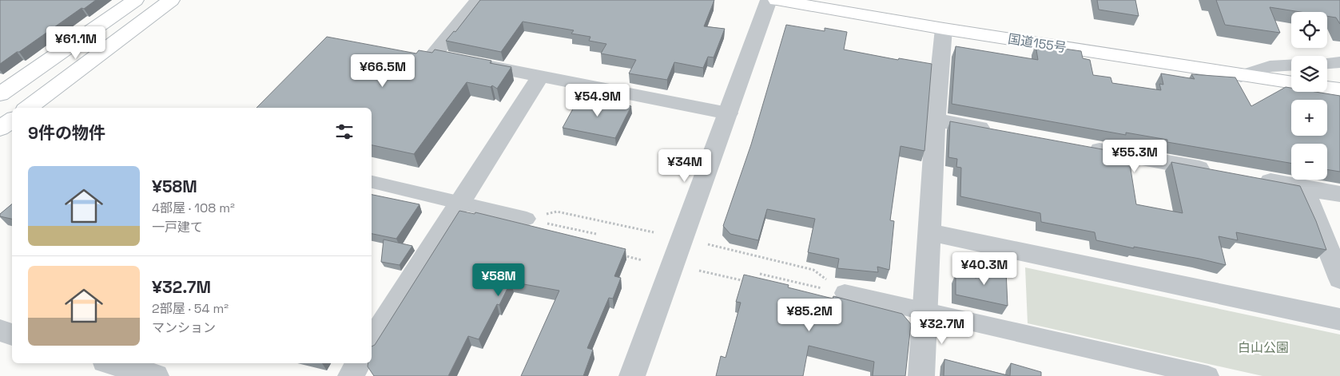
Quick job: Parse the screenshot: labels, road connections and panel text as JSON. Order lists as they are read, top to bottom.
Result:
{
  "streets": {
    "main road": ["国道155号"]
  },
  "parks": ["白山公園"],
  "page": {
    "map_buttons": ["+", "−"],
    "price": [
      "¥61.1M",
      "¥66.5M",
      "¥54.9M",
      "¥55.3M",
      "¥34M",
      "¥40.3M",
      "¥58M",
      "¥85.2M",
      "¥32.7M"
    ],
    "heading": "9件の物件",
    "list": [
      {
        "name": "¥58M",
        "note": "4部屋 · 108 m² · 一戸建て"
      },
      {
        "name": "¥32.7M",
        "note": "2部屋 · 54 m² · マンション"
      }
    ]
  }
}
